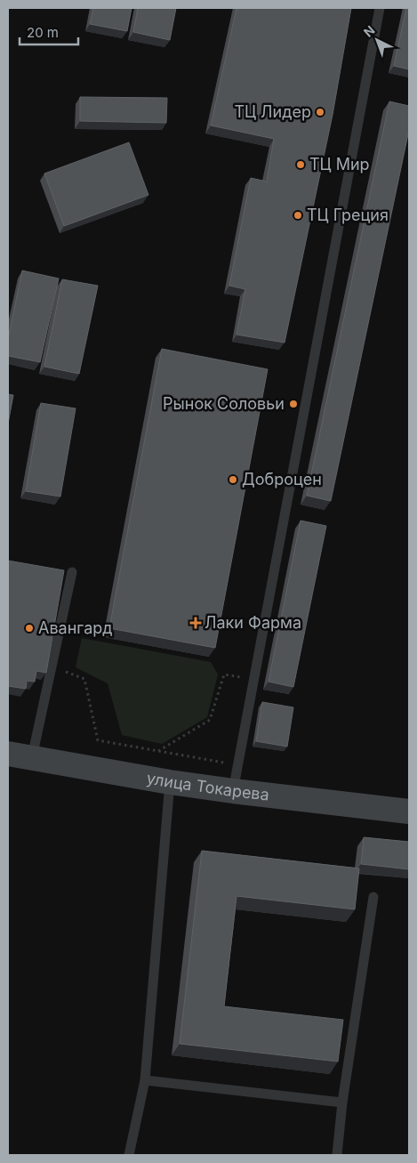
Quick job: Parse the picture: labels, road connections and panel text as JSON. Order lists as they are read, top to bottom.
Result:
{
  "streets": {
    "street": ["улица Токарева"]
  },
  "places": {
    "other": [
      "ТЦ Лидер",
      "ТЦ Мир",
      "ТЦ Греция",
      "Рынок Соловьи",
      "Доброцен",
      "Авангард"
    ],
    "health": ["Лаки Фарма"]
  },
  "scale_bar": "20 m",
  "north": "top left"
}
